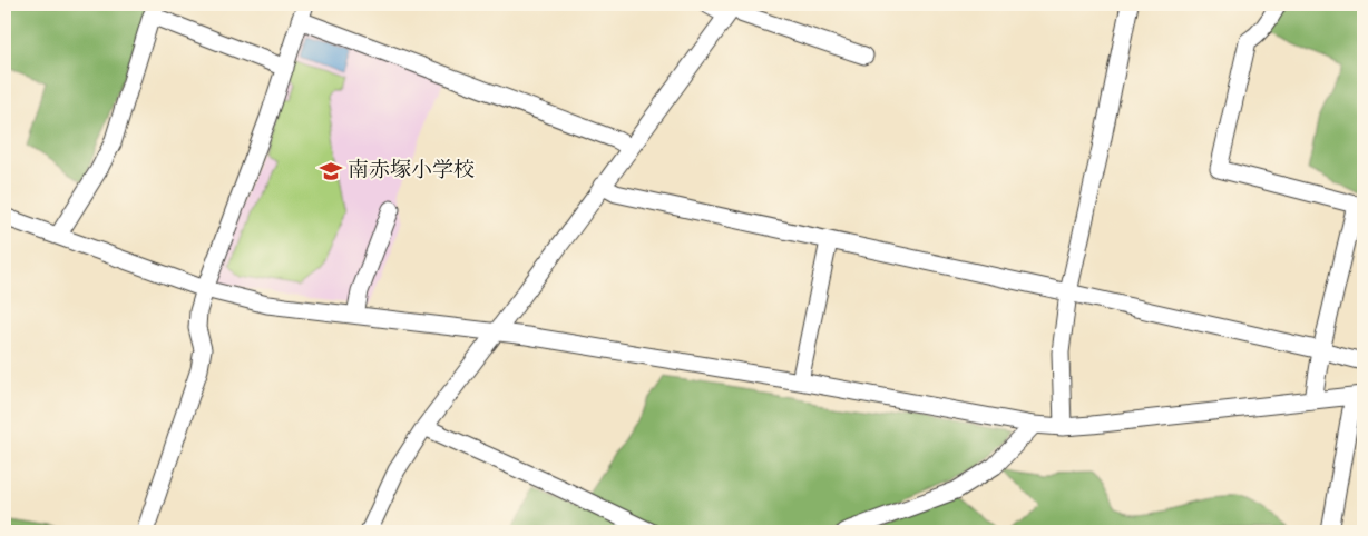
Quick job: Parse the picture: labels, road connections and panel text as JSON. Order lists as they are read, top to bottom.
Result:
{
  "places": {
    "school or university": ["南赤塚小学校"]
  }
}
